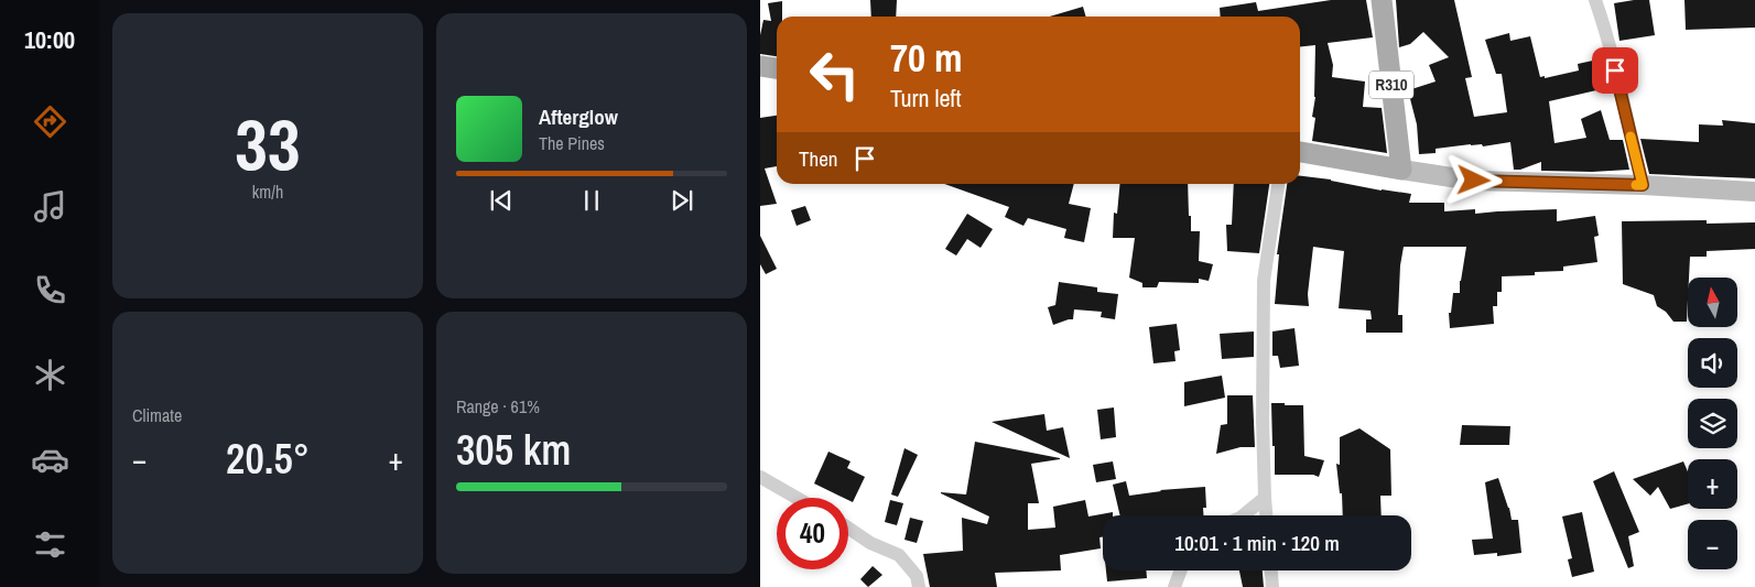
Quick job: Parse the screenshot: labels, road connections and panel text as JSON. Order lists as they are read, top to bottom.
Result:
{
  "streets": {
    "main road": ["R310"]
  },
  "north": "top",
  "page": {
    "tabs": "10:00",
    "tile": [
      ["33", "km/h"],
      "Climate",
      ["Range · 61%", "305 km"]
    ],
    "turn": ["70 m", "Turn left"],
    "song": ["Afterglow", "The Pines"],
    "then": "Then",
    "map_buttons": ["+", "−"],
    "heat": ["−", "20.5°", "+"],
    "limit": "40",
    "trip": "10:01 · 1 min · 120 m"
  }
}
